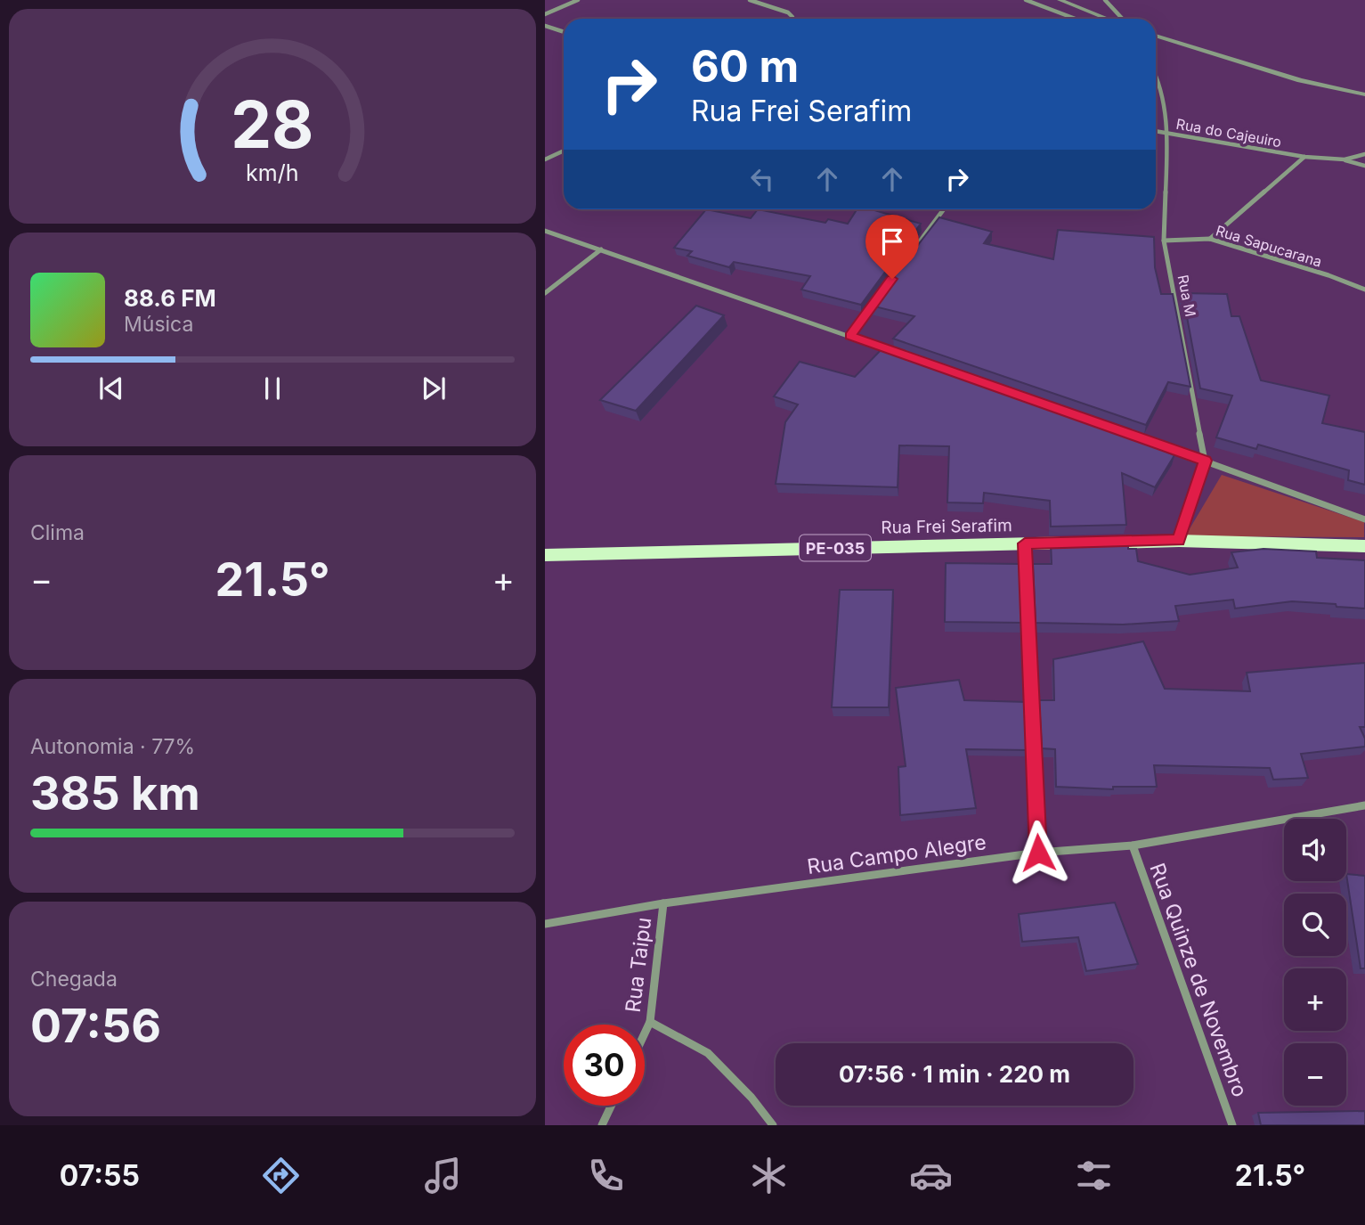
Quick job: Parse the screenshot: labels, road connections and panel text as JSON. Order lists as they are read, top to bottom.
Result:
{
  "streets": {
    "main road": ["Rua Frei Serafim", "PE-035"],
    "street": [
      "Rua do Cajeuiro",
      "Rua Sapucarana",
      "Rua M",
      "Rua Campo Alegre",
      "Rua Taipu",
      "Rua Quinze de Novembro"
    ]
  },
  "crossings": [
    ["Rua do Cajeuiro", "Rua M"],
    ["Rua Sapucarana", "Rua M"],
    ["Rua Frei Serafim", "PE-035"],
    ["Rua Campo Alegre", "Rua Taipu"],
    ["Rua Campo Alegre", "Rua Quinze de Novembro"]
  ],
  "page": {
    "turn": ["60 m", "Rua Frei Serafim"],
    "song": ["88.6 FM", "Música"],
    "tile": [
      "Clima",
      ["Autonomia · 77%", "385 km"],
      ["Chegada", "07:56"]
    ],
    "heat": ["−", "21.5°", "+"],
    "map_buttons": ["+", "−"],
    "limit": "30",
    "trip": "07:56 · 1 min · 220 m",
    "tabs": ["07:55", "21.5°"],
    "gauge": ["28", "km/h"]
  }
}
